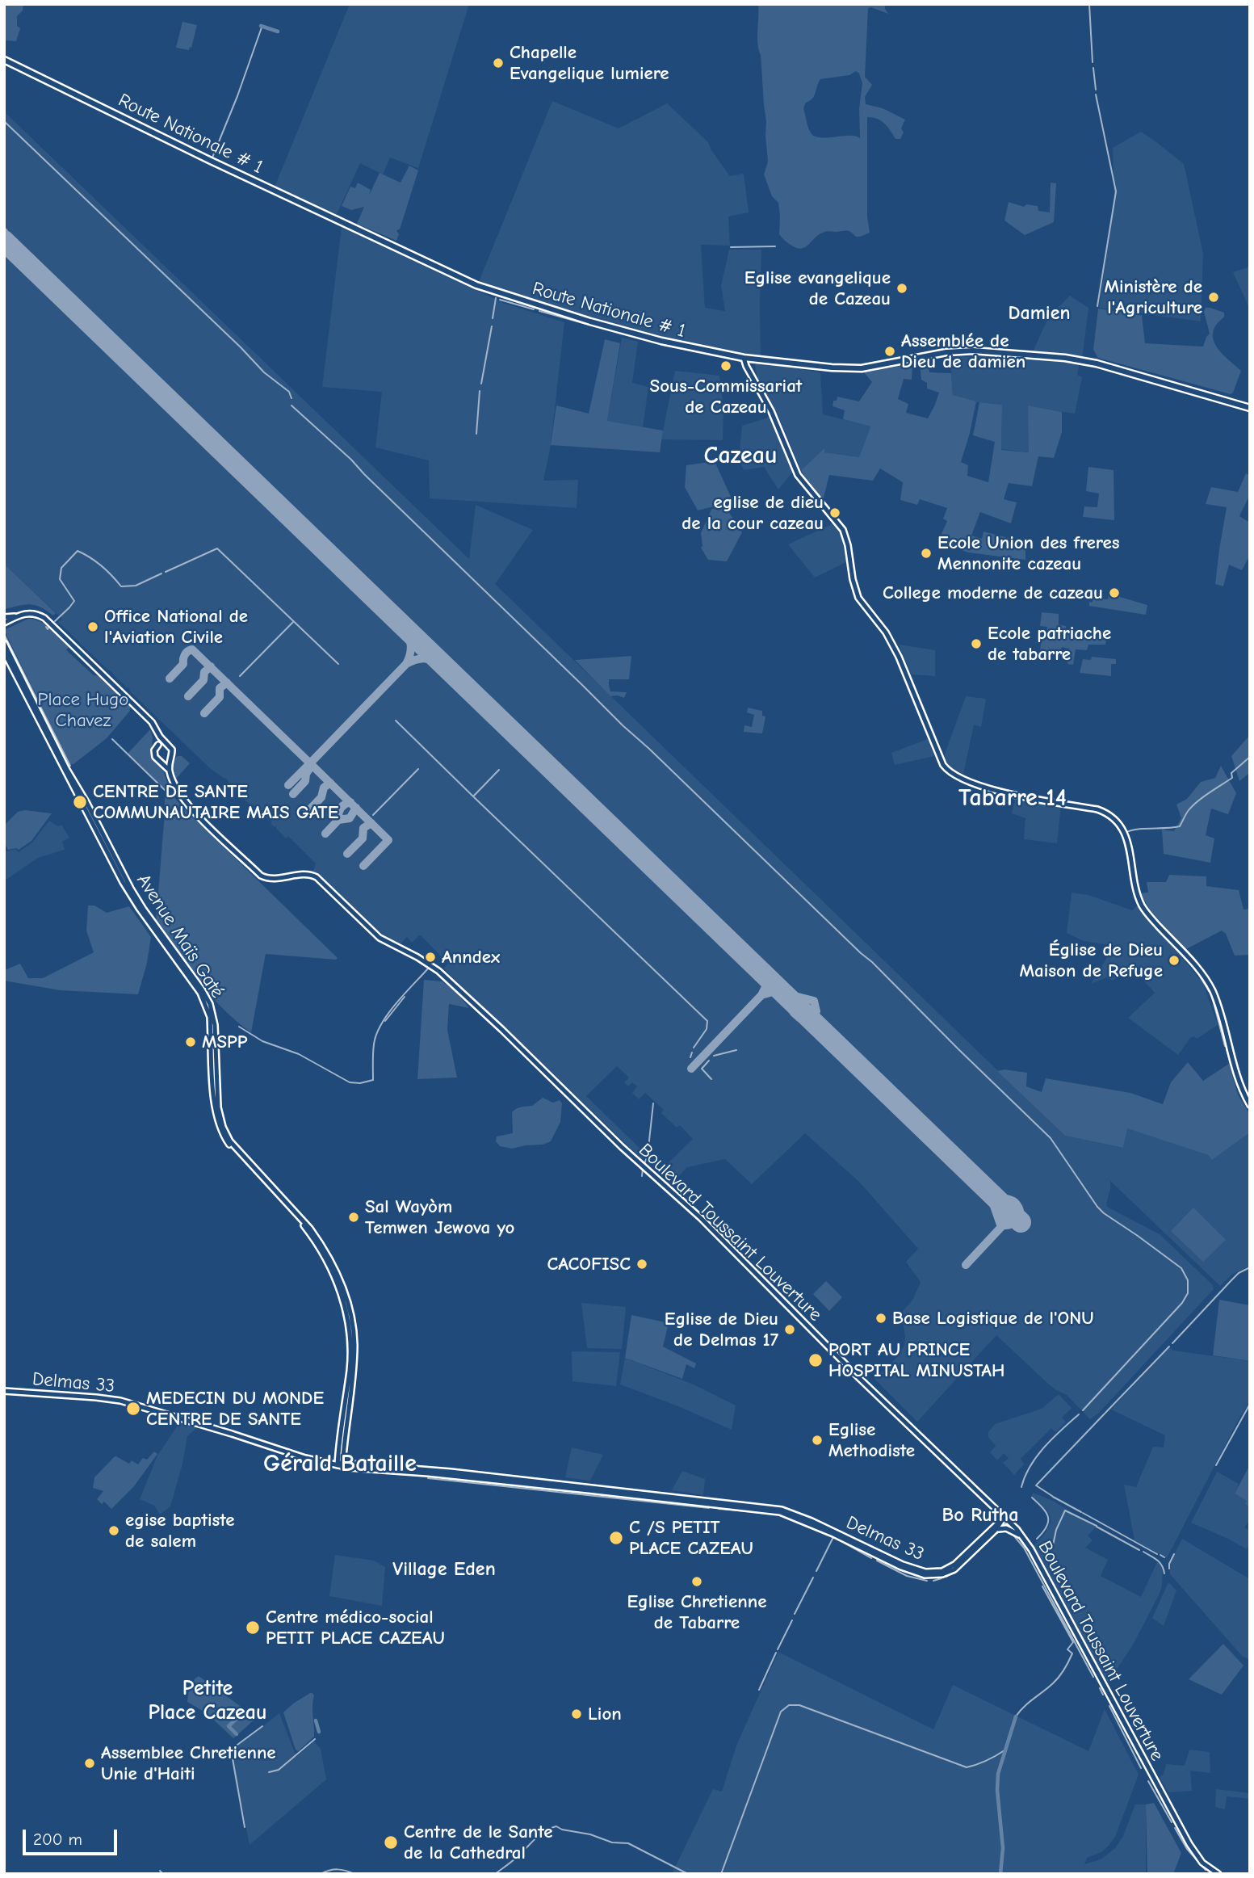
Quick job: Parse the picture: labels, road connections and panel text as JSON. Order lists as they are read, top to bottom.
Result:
{
  "streets": {
    "main road": [
      "Route Nationale # 1",
      "Avenue Maïs Gaté",
      "Boulevard Toussaint Louverture",
      "Delmas 33"
    ]
  },
  "crossings": [
    ["Avenue Maïs Gaté", "Delmas 33"],
    ["Boulevard Toussaint Louverture", "Delmas 33"]
  ],
  "districts": [
    "Damien",
    "Cazeau",
    "Tabarre 14",
    "Gérald Bataille",
    "Bo Rutha",
    "Village Eden",
    "Petite Place Cazeau"
  ],
  "parks": ["Place Hugo Chavez"],
  "places": [
    "Chapelle Evangelique lumiere",
    "Eglise evangelique de Cazeau",
    "Ministère de l'Agriculture",
    "Assemblée de Dieu de damien",
    "Sous-Commissariat de Cazeau",
    "eglise de dieu de la cour cazeau",
    "Ecole Union des freres Mennonite cazeau",
    "College moderne de cazeau",
    "Office National de l'Aviation Civile",
    "Ecole patriache de tabarre",
    "CENTRE DE SANTE COMMUNAUTAIRE MAIS GATE",
    "Anndex",
    "Église de Dieu Maison de Refuge",
    "MSPP",
    "Sal Wayòm Temwen Jewova yo",
    "CACOFISC",
    "Base Logistique de l'ONU",
    "Eglise de Dieu de Delmas 17",
    "PORT AU PRINCE HOSPITAL MINUSTAH",
    "MEDECIN DU MONDE CENTRE DE SANTE",
    "Eglise Methodiste",
    "egise baptiste de salem",
    "C /S PETIT PLACE CAZEAU",
    "Eglise Chretienne de Tabarre",
    "Centre médico-social PETIT PLACE CAZEAU",
    "Lion",
    "Assemblee Chretienne Unie d'Haiti",
    "Centre de le Sante de la Cathedral"
  ],
  "scale_bar": "200 m"
}
